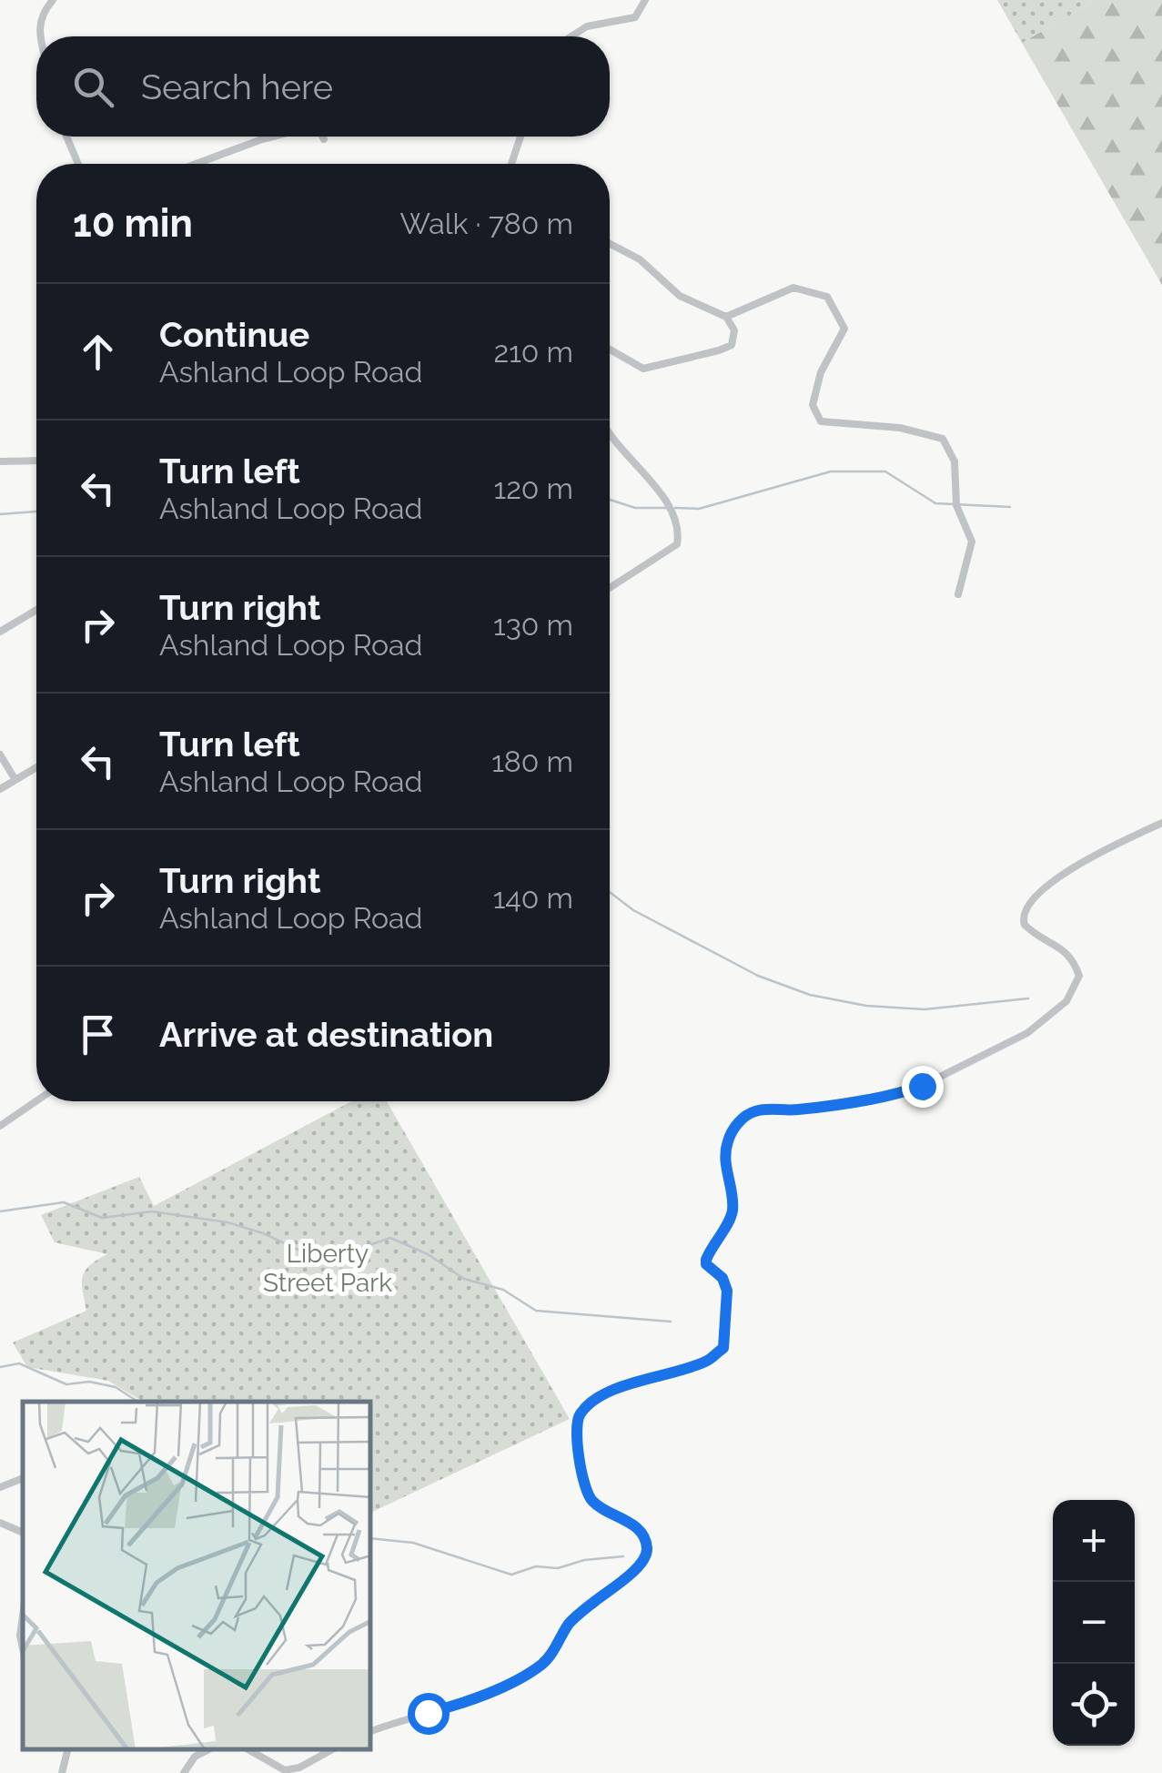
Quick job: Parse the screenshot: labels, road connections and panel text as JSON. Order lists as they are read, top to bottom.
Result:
{
  "parks": ["Liberty Street Park"],
  "page": {
    "search": "Search here",
    "heading": ["10 min", "Walk · 780 m"],
    "list": [
      ["Continue", "Ashland Loop Road", "210 m"],
      ["Turn left", "Ashland Loop Road", "120 m"],
      ["Turn right", "Ashland Loop Road", "130 m"],
      ["Turn left", "Ashland Loop Road", "180 m"],
      ["Turn right", "Ashland Loop Road", "140 m"],
      "Arrive at destination"
    ],
    "map_buttons": ["+", "−"]
  }
}
